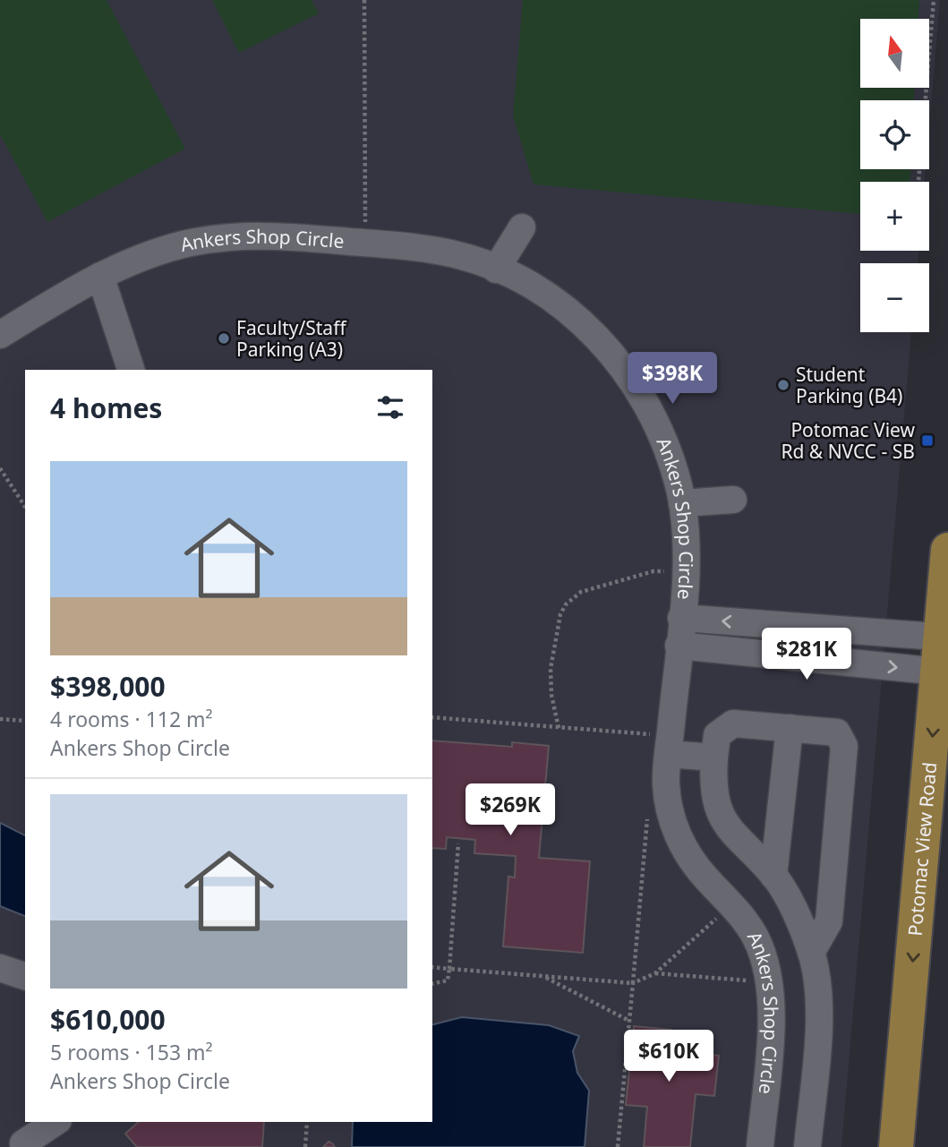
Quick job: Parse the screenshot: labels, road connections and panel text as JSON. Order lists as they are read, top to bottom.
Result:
{
  "streets": {
    "main road": ["Potomac View Road"],
    "street": ["Ankers Shop Circle"]
  },
  "one_way": ["Potomac View Road"],
  "places": {
    "other": ["Faculty/Staff Parking (A3)", "Student Parking (B4)"],
    "transit": ["Potomac View Rd & NVCC - SB"]
  },
  "north": "top",
  "page": {
    "map_buttons": ["+", "−"],
    "price": [
      "$398K",
      "$281K",
      "$269K",
      "$610K"
    ],
    "heading": "4 homes",
    "list": [
      {
        "name": "$398,000",
        "note": "4 rooms · 112 m² · Ankers Shop Circle"
      },
      {
        "name": "$610,000",
        "note": "5 rooms · 153 m² · Ankers Shop Circle"
      }
    ]
  }
}
